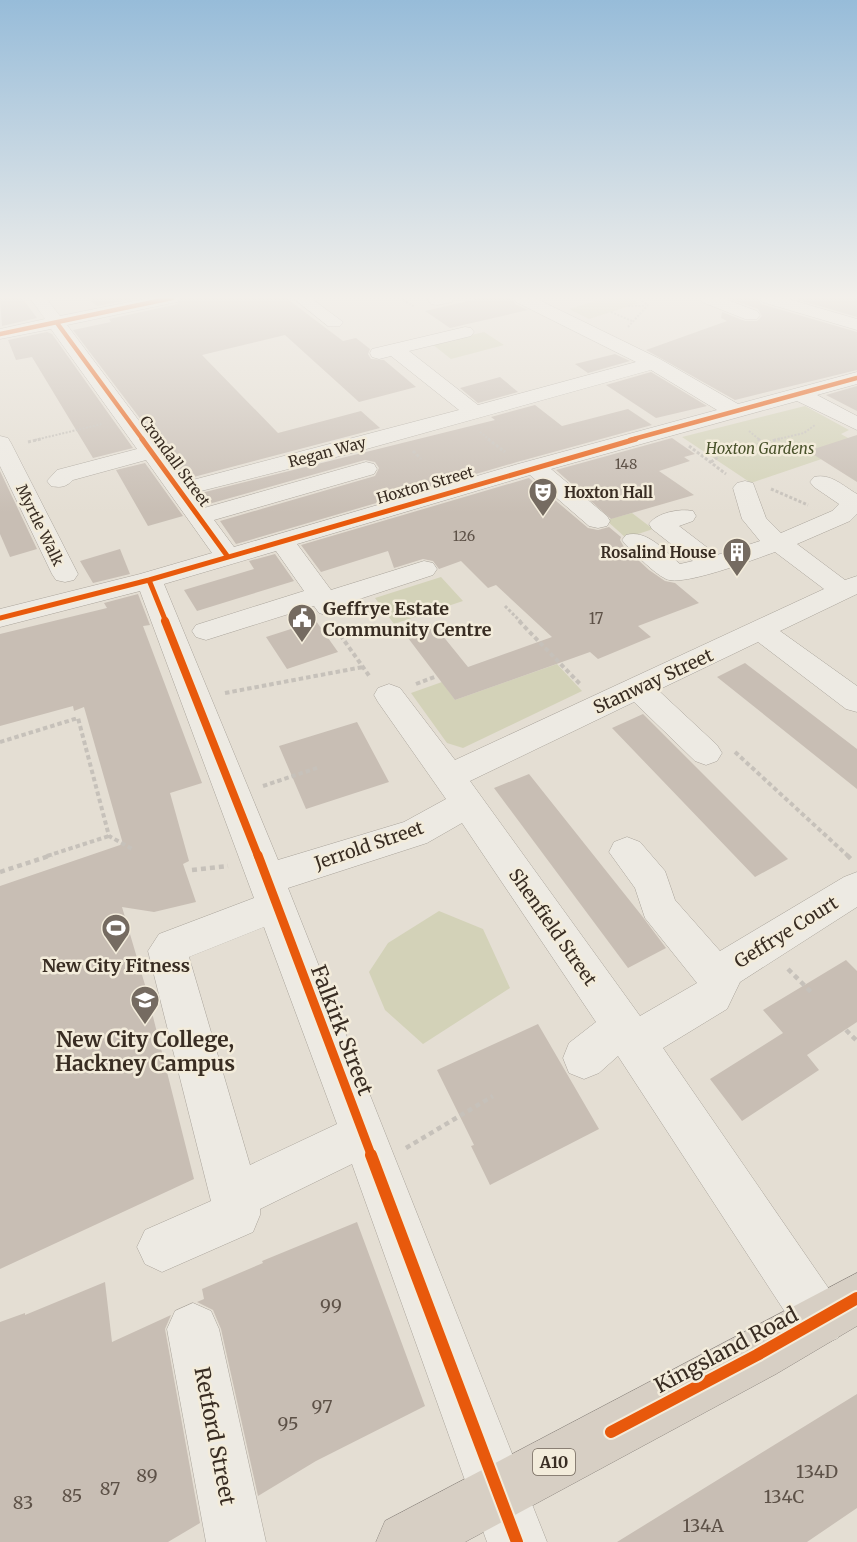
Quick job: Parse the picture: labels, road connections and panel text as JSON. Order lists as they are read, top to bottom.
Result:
{
  "streets": {
    "highway": ["Kingsland Road", "A10"],
    "street": [
      "Regan Way",
      "Crondall Street",
      "Hoxton Street",
      "Myrtle Walk",
      "Stanway Street",
      "Jerrold Street",
      "Shenfield Street",
      "Geffrye Court",
      "Falkirk Street",
      "Retford Street"
    ]
  },
  "crossings": [
    ["Regan Way", "Crondall Street"],
    ["Crondall Street", "Hoxton Street"],
    ["Hoxton Street", "Falkirk Street"],
    ["Stanway Street", "Jerrold Street"],
    ["Stanway Street", "Shenfield Street"],
    ["Jerrold Street", "Shenfield Street"],
    ["Jerrold Street", "Falkirk Street"],
    ["Shenfield Street", "Geffrye Court"],
    ["Shenfield Street", "Kingsland Road"],
    ["Falkirk Street", "Kingsland Road"]
  ],
  "parks": ["Hoxton Gardens"],
  "places": {
    "theatre": ["Hoxton Hall"],
    "building": ["Rosalind House"],
    "public building": ["Geffrye Estate Community Centre"],
    "sports": ["New City Fitness"],
    "school or university": ["New City College, Hackney Campus"]
  },
  "house_numbers": [
    "148",
    "126",
    "17",
    "99",
    "97",
    "95",
    "134D",
    "89",
    "87",
    "85",
    "134C",
    "83",
    "134A"
  ]
}
